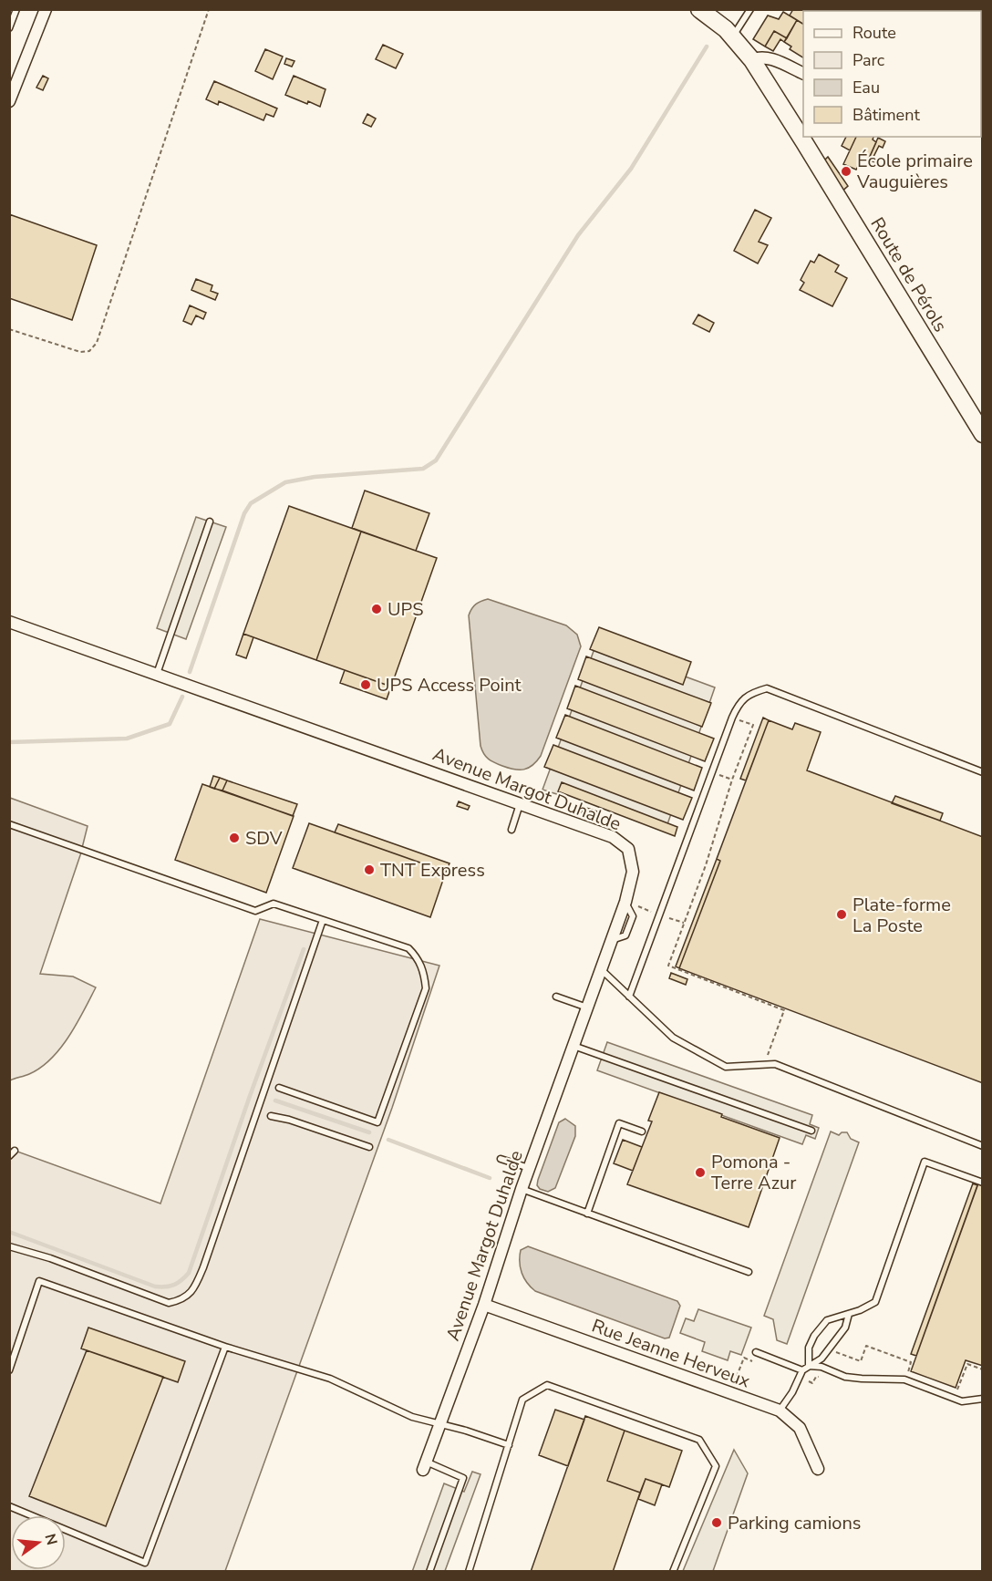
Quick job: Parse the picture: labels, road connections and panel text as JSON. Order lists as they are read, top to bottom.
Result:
{
  "streets": {
    "street": ["Route de Pérols", "Avenue Margot Duhalde", "Rue Jeanne Herveux"]
  },
  "crossings": [
    ["Avenue Margot Duhalde", "Rue Jeanne Herveux"]
  ],
  "places": [
    "École primaire Vauguières",
    "UPS",
    "UPS Access Point",
    "SDV",
    "TNT Express",
    "Plate-forme La Poste",
    "Pomona - Terre Azur",
    "Parking camions"
  ],
  "legend": [
    "Route",
    "Parc",
    "Eau",
    "Bâtiment"
  ],
  "north": "right"
}
